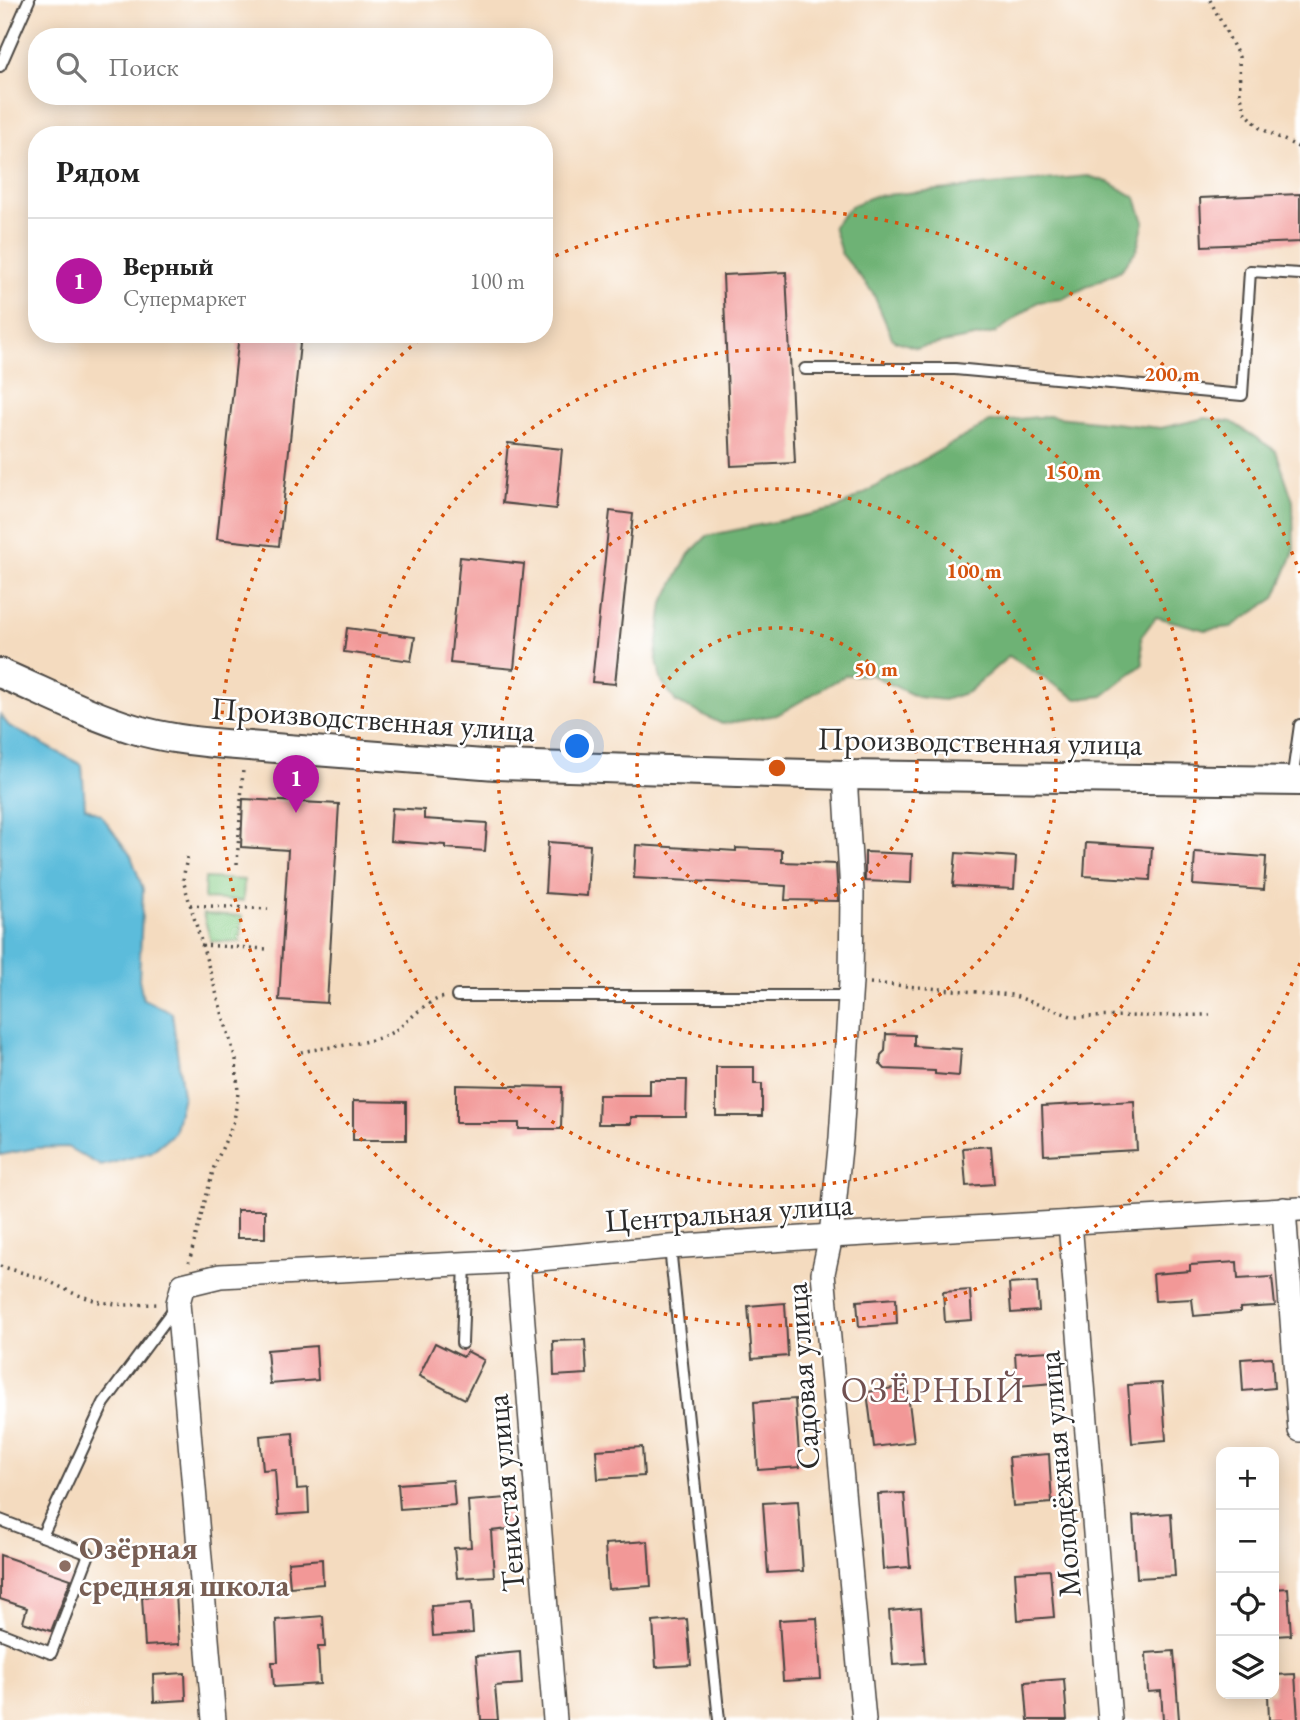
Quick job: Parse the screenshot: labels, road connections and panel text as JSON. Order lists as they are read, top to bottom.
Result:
{
  "streets": {
    "street": [
      "Производственная улица",
      "Центральная улица",
      "Садовая улица",
      "Молодёжная улица",
      "Тенистая улица"
    ]
  },
  "crossings": [
    ["Производственная улица", "Садовая улица"],
    ["Центральная улица", "Садовая улица"],
    ["Центральная улица", "Молодёжная улица"],
    ["Центральная улица", "Тенистая улица"]
  ],
  "districts": ["ОЗЁРНЫЙ"],
  "places": ["Озёрная средняя школа"],
  "page": {
    "search": "Поиск",
    "heading": "Рядом",
    "list": [
      {
        "mark": "1",
        "name": "Верный",
        "note": "Супермаркет",
        "value": "100 m"
      }
    ],
    "pins": "1",
    "map_buttons": ["+", "−"]
  },
  "rings": [
    "200 m",
    "150 m",
    "100 m",
    "50 m"
  ]
}
